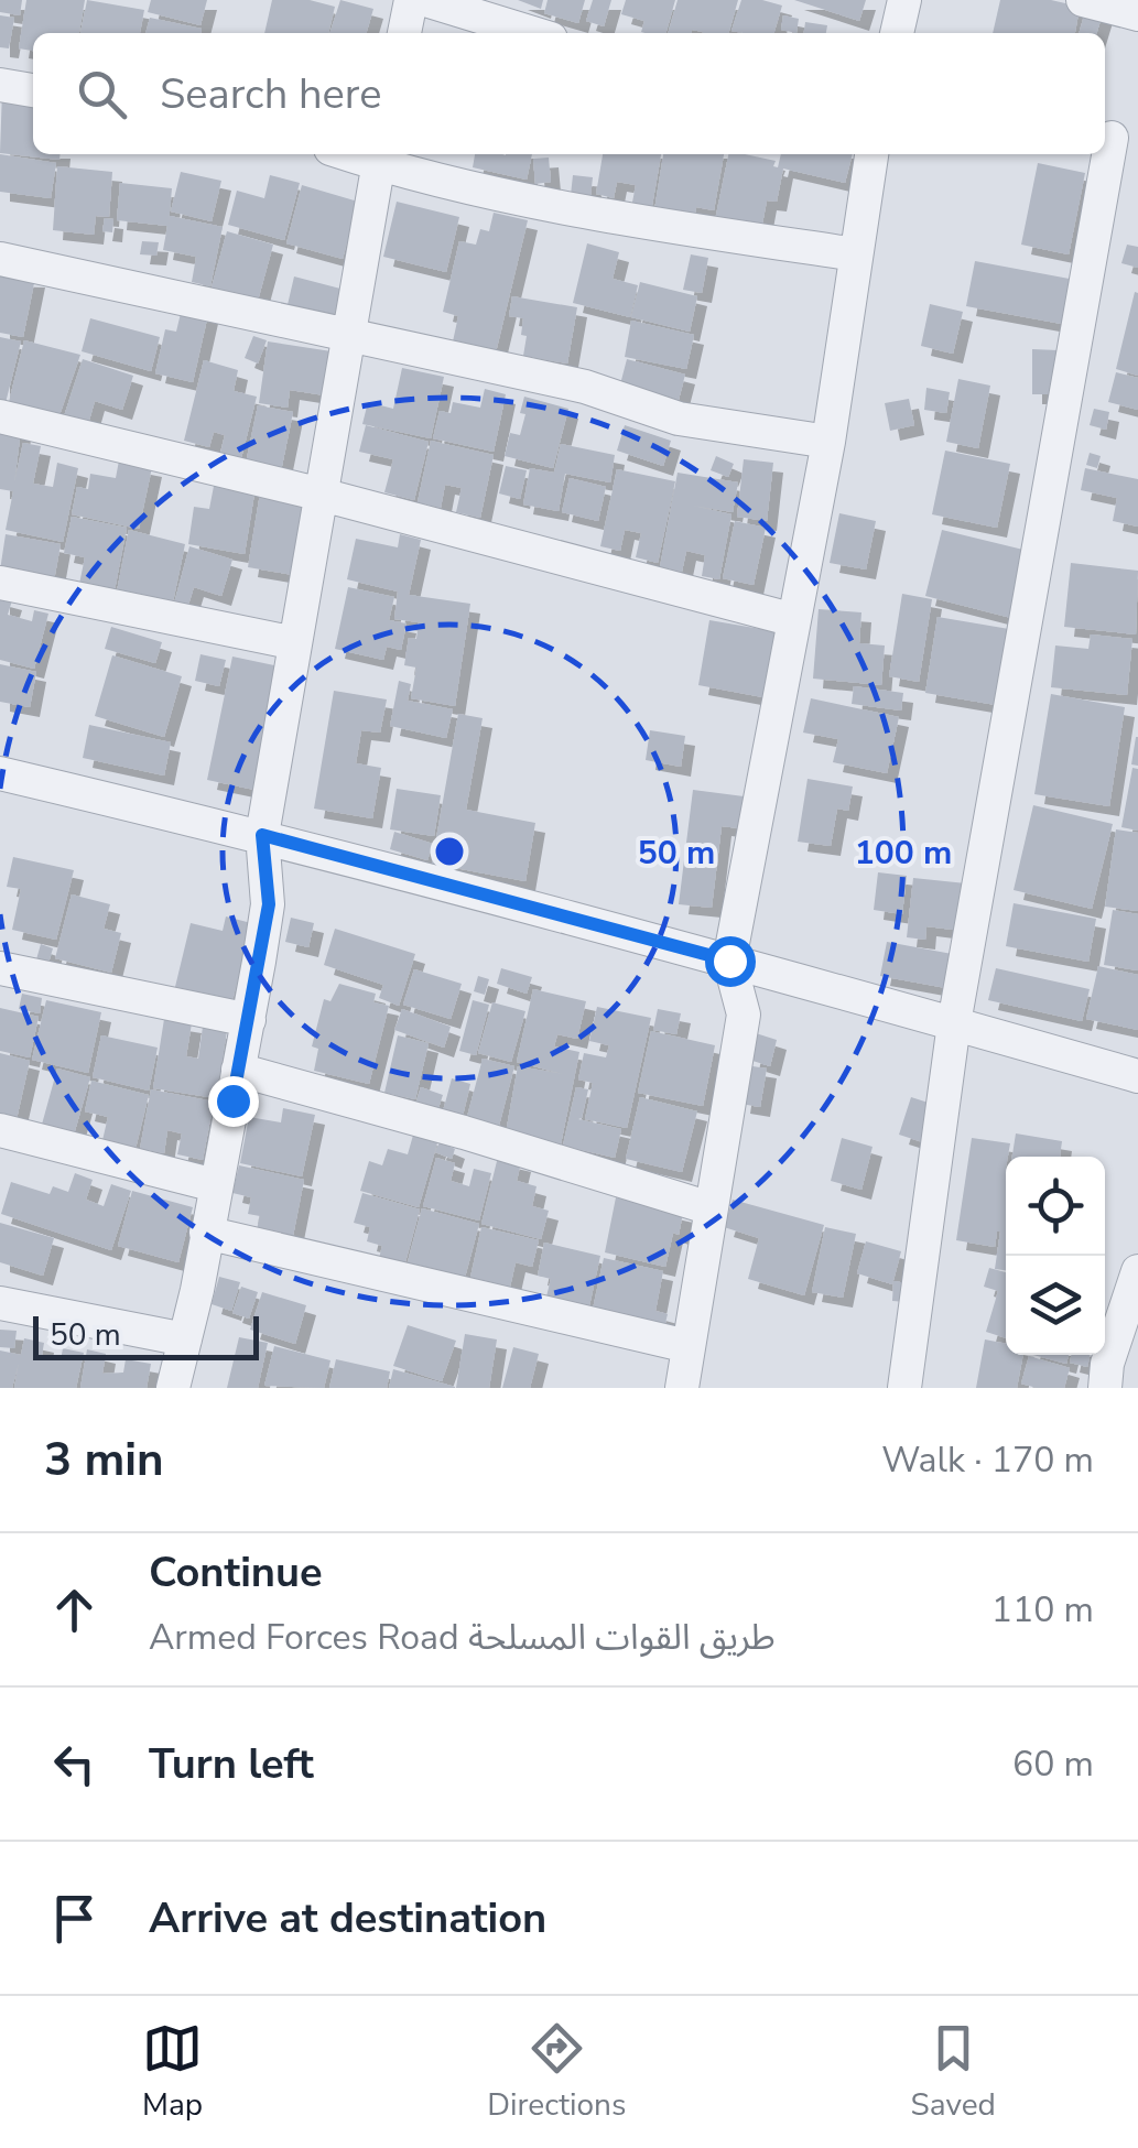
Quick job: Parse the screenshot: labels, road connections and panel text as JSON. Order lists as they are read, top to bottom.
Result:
{
  "scale_bar": "50 m",
  "page": {
    "search": "Search here",
    "scale": "50 m",
    "heading": ["3 min", "Walk · 170 m"],
    "list": [
      ["Continue", "Armed Forces Road طريق القوات المسلحة", "110 m"],
      ["Turn left", "60 m"],
      "Arrive at destination"
    ],
    "nav": ["Map", "Directions", "Saved"]
  },
  "rings": ["50 m", "100 m"]
}
